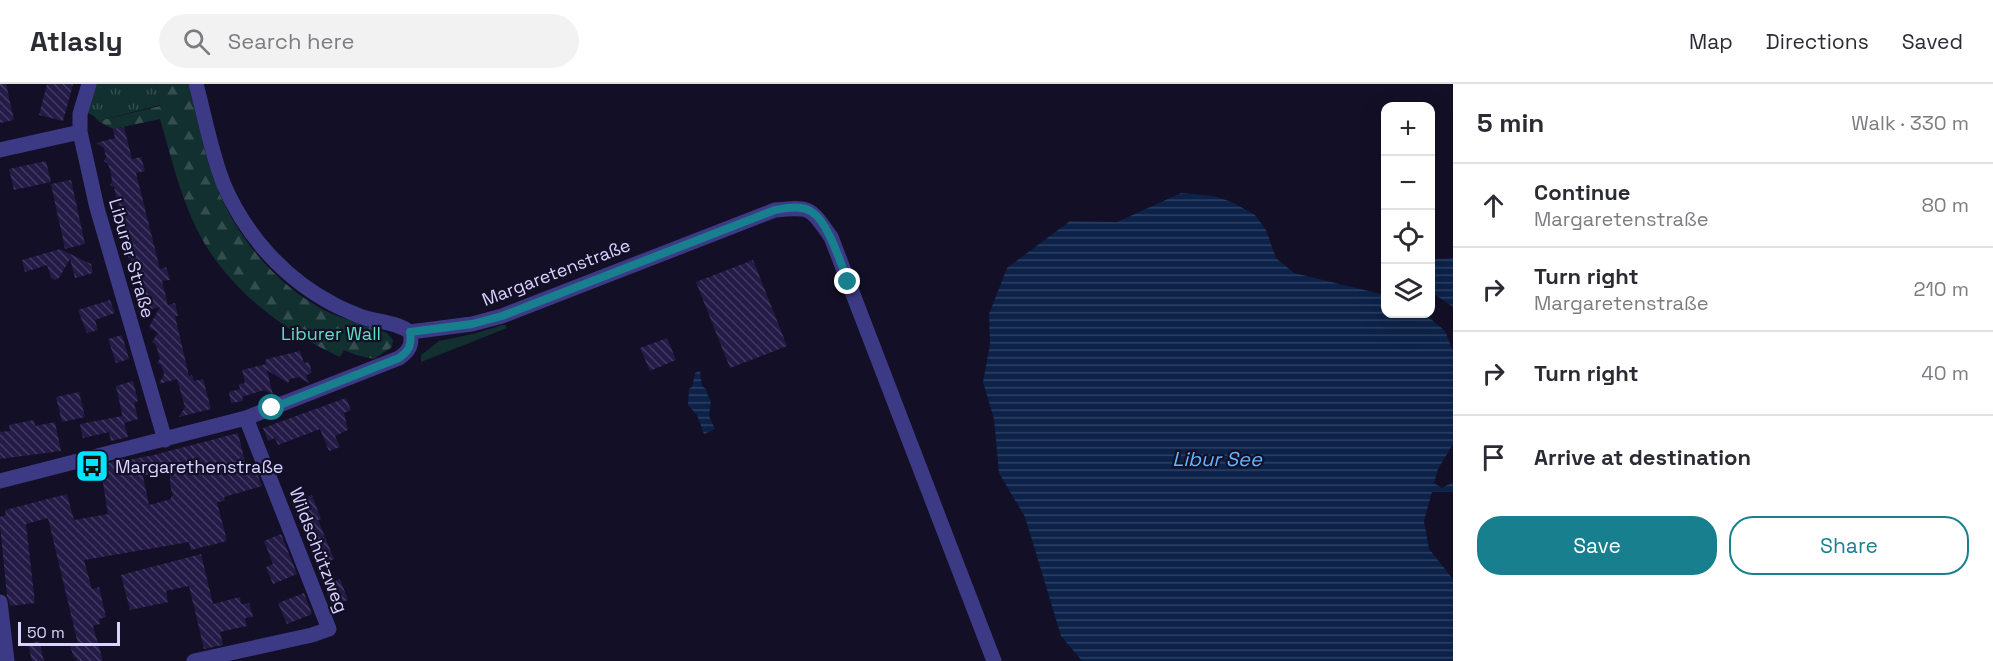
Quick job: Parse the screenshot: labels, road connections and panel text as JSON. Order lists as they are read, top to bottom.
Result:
{
  "streets": {
    "street": ["Liburer Straße", "Margaretenstraße", "Wildschützweg"]
  },
  "water": ["Libur See"],
  "parks": ["Liburer Wall"],
  "places": {
    "bus stop": ["Margarethenstraße"]
  },
  "scale_bar": "50 m",
  "page": {
    "header": "Atlasly",
    "search": "Search here",
    "nav": ["Map", "Directions", "Saved"],
    "heading": ["5 min", "Walk · 330 m"],
    "map_buttons": ["+", "−"],
    "list": [
      ["Continue", "Margaretenstraße", "80 m"],
      ["Turn right", "Margaretenstraße", "210 m"],
      ["Turn right", "40 m"],
      "Arrive at destination"
    ],
    "buttons": ["Save", "Share"],
    "scale": "50 m"
  }
}
